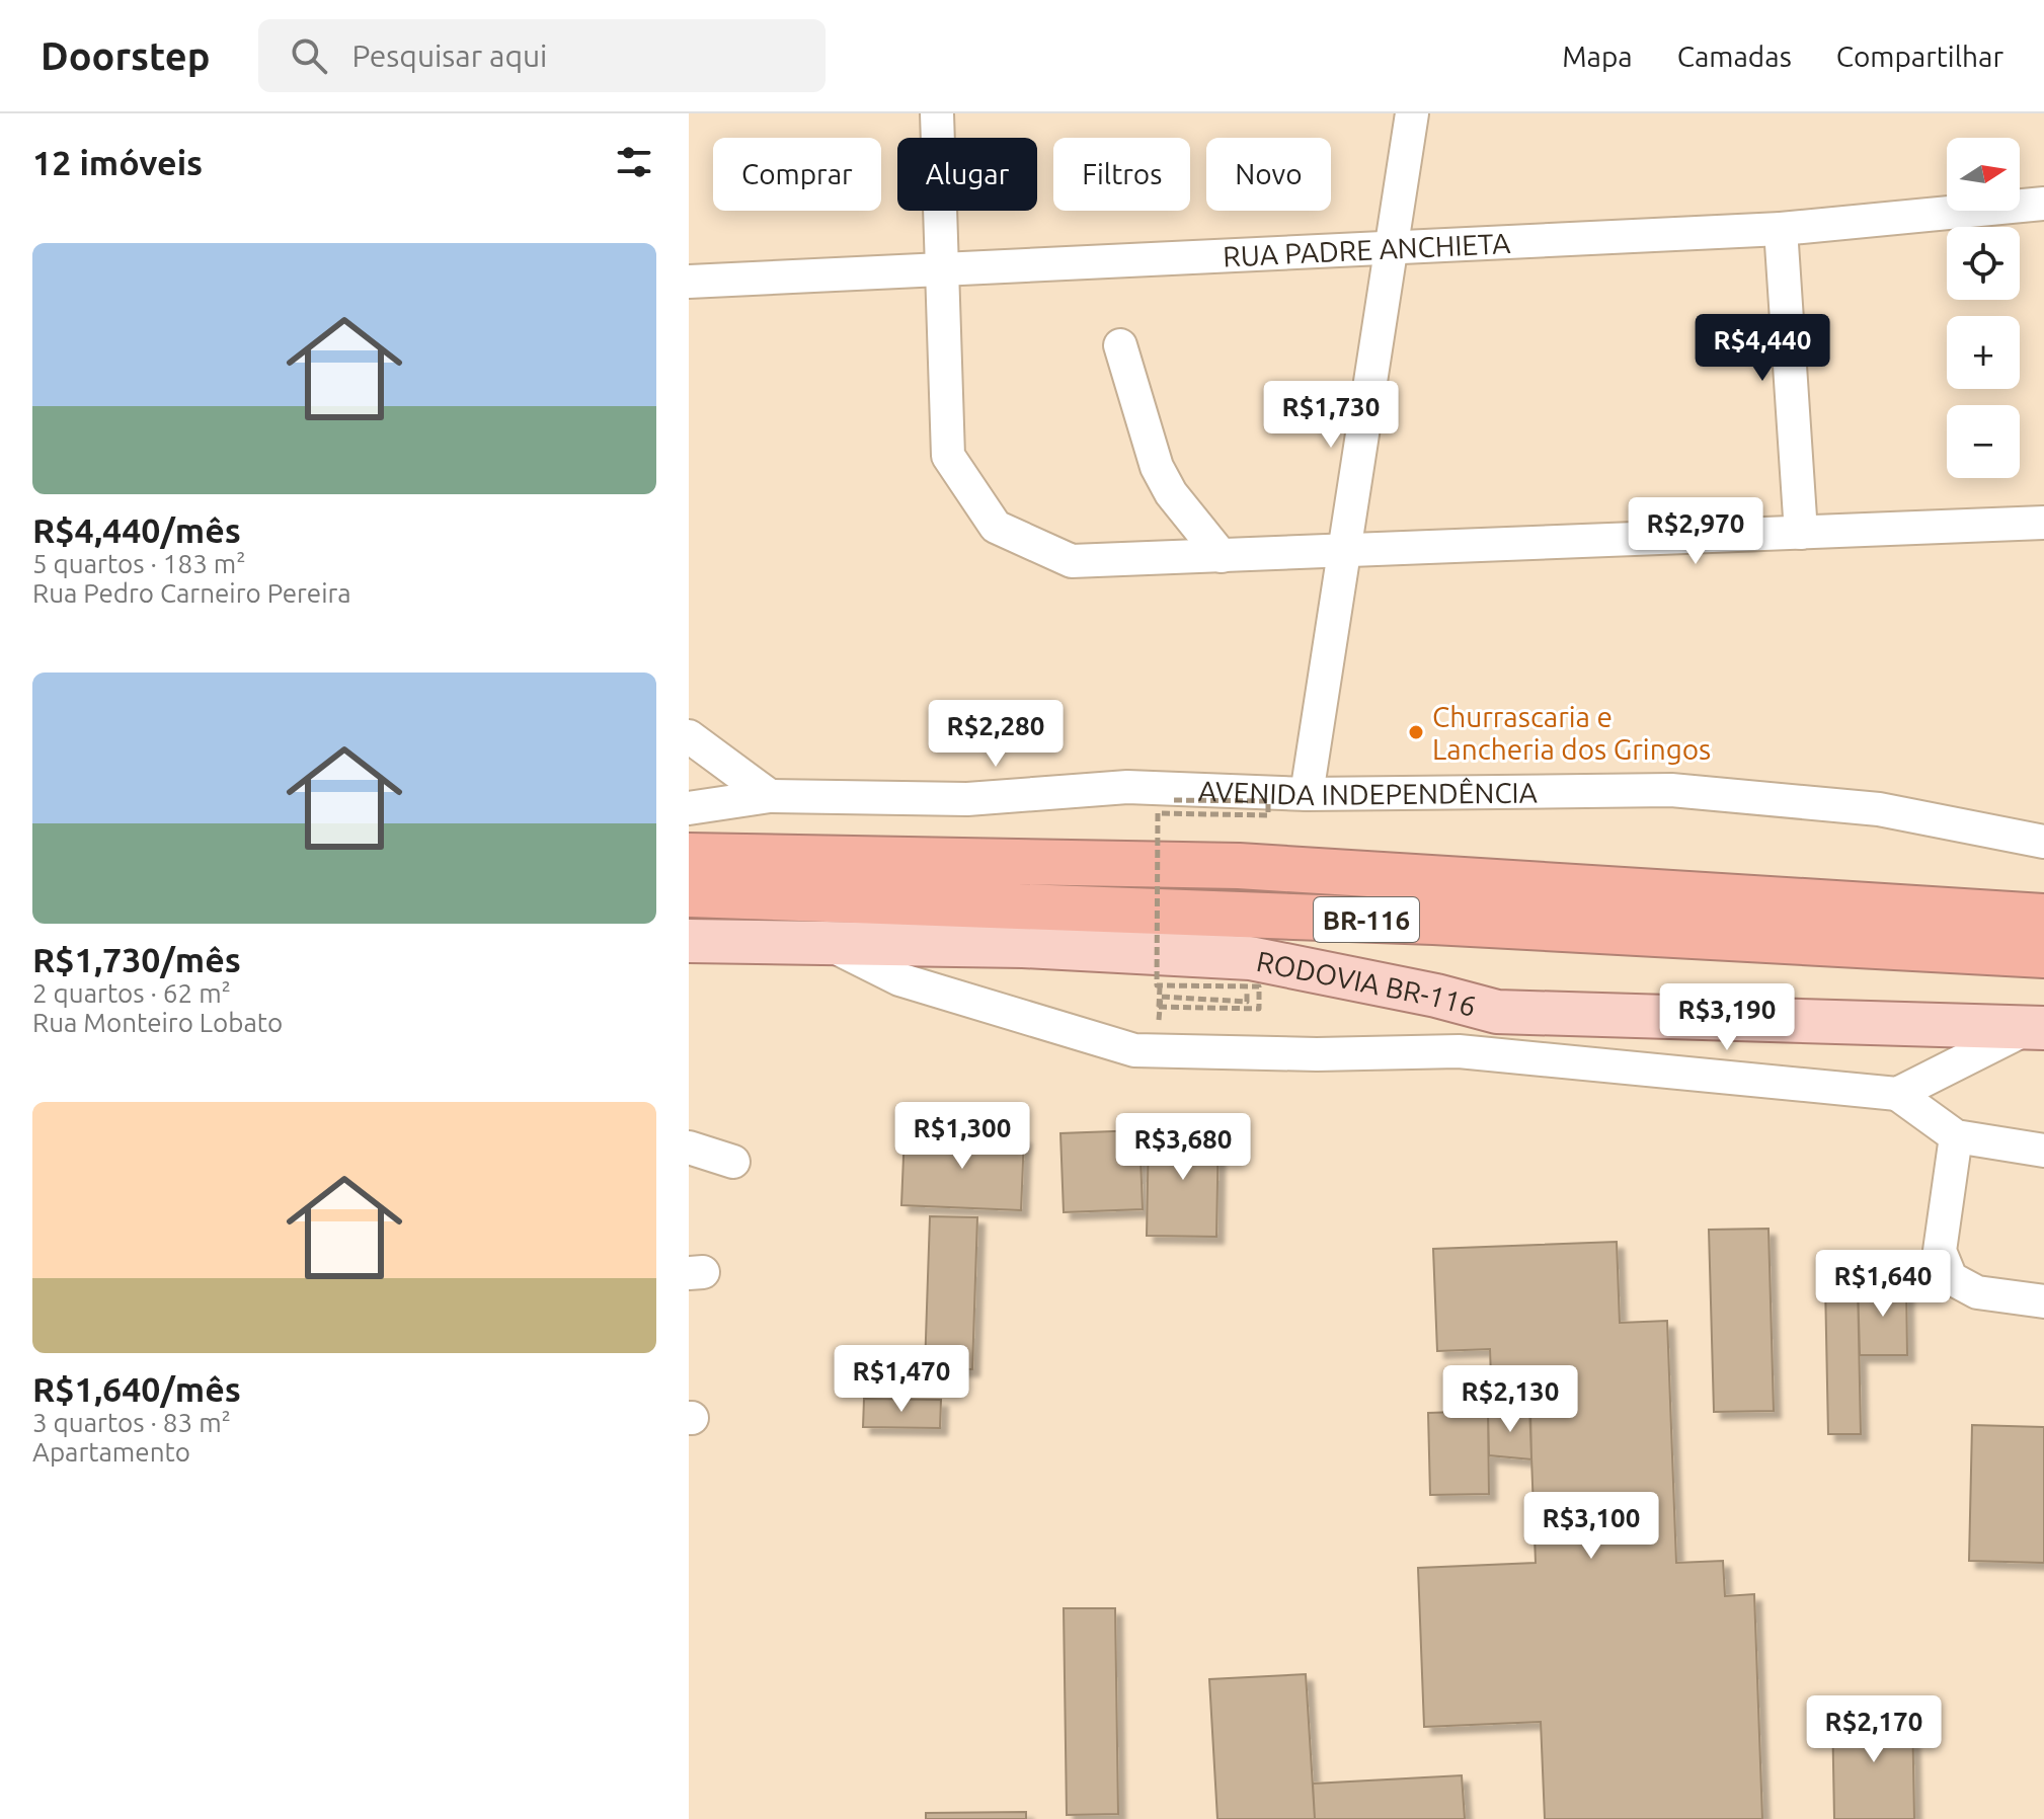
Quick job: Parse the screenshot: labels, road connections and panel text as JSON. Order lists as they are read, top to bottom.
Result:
{
  "streets": {
    "highway": ["BR-116", "RODOVIA BR-116"],
    "street": ["RUA PADRE ANCHIETA", "AVENIDA INDEPENDÊNCIA"]
  },
  "places": ["Churrascaria e Lancheria dos Gringos"],
  "north": "right",
  "page": {
    "header": "Doorstep",
    "search": "Pesquisar aqui",
    "nav": ["Mapa", "Camadas", "Compartilhar"],
    "heading": "12 imóveis",
    "map_buttons": ["+", "−"],
    "chip": [
      "Comprar",
      "Alugar",
      "Filtros",
      "Novo"
    ],
    "list": [
      {
        "name": "R$4,440/mês",
        "note": "5 quartos · 183 m² · Rua Pedro Carneiro Pereira"
      },
      {
        "name": "R$1,730/mês",
        "note": "2 quartos · 62 m² · Rua Monteiro Lobato"
      },
      {
        "name": "R$1,640/mês",
        "note": "3 quartos · 83 m² · Apartamento"
      }
    ],
    "price": [
      "R$4,440",
      "R$1,730",
      "R$2,970",
      "R$2,280",
      "R$3,190",
      "R$1,300",
      "R$3,680",
      "R$1,640",
      "R$1,470",
      "R$2,130",
      "R$3,100",
      "R$2,170"
    ]
  }
}
